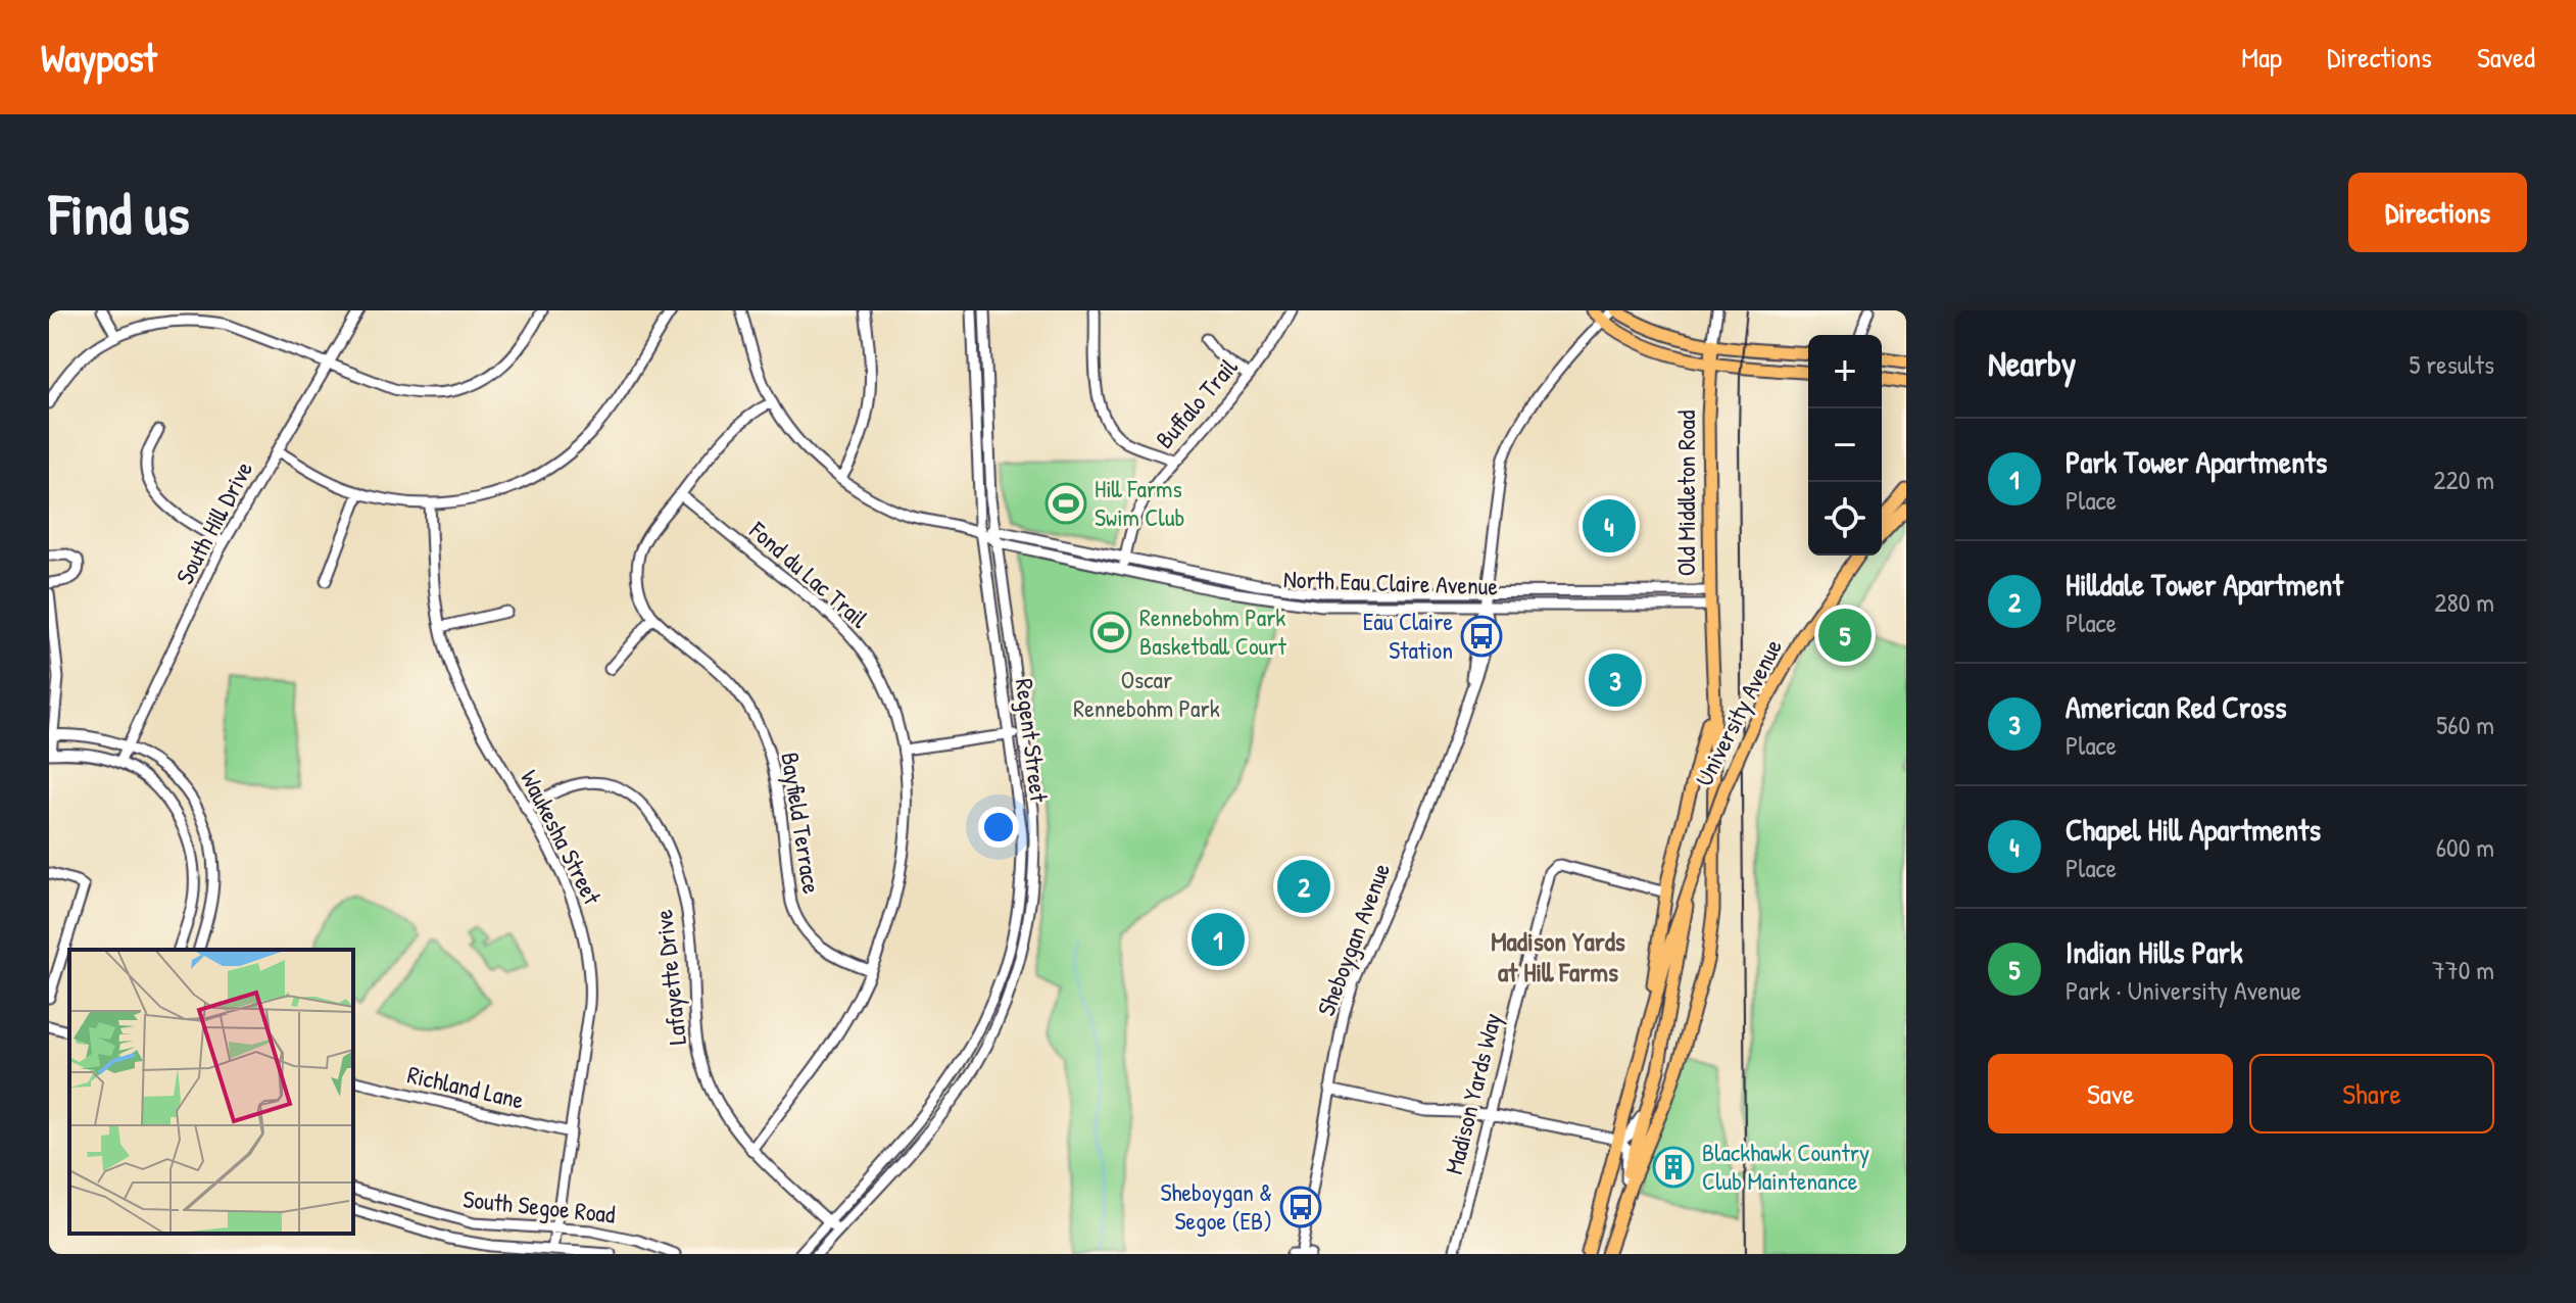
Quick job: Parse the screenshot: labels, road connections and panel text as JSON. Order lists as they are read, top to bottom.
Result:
{
  "streets": {
    "main road": ["Old Middleton Road", "University Avenue"],
    "street": [
      "Buffalo Trail",
      "South Hill Drive",
      "Fond du Lac Trail",
      "North Eau Claire Avenue",
      "Regent Street",
      "Bayfield Terrace",
      "Waukesha Street",
      "Sheboygan Avenue",
      "Lafayette Drive",
      "Richland Lane",
      "Madison Yards Way",
      "South Segoe Road"
    ]
  },
  "crossings": [
    ["Buffalo Trail", "North Eau Claire Avenue"],
    ["Old Middleton Road", "North Eau Claire Avenue"],
    ["Fond du Lac Trail", "Bayfield Terrace"],
    ["Fond du Lac Trail", "Lafayette Drive"],
    ["North Eau Claire Avenue", "Regent Street"],
    ["North Eau Claire Avenue", "Sheboygan Avenue"],
    ["Regent Street", "Lafayette Drive"],
    ["Waukesha Street", "Lafayette Drive"],
    ["Waukesha Street", "Richland Lane"],
    ["Waukesha Street", "South Segoe Road"]
  ],
  "districts": ["Madison Yards at Hill Farms"],
  "parks": ["Oscar Rennebohm Park"],
  "places": {
    "sports": ["Hill Farms Swim Club", "Rennebohm Park Basketball Court"],
    "bus stop": ["Eau Claire Station", "Sheboygan & Segoe (EB)"],
    "building": ["Blackhawk Country Club Maintenance"]
  },
  "page": {
    "header": "Waypost",
    "nav": ["Map", "Directions", "Saved"],
    "buttons": [
      "Directions",
      ["Save", "Share"]
    ],
    "title": "Find us",
    "heading": ["Nearby", "5 results"],
    "map_buttons": ["+", "−"],
    "list": [
      {
        "mark": "1",
        "name": "Park Tower Apartments",
        "note": "Place",
        "value": "220 m"
      },
      {
        "mark": "2",
        "name": "Hilldale Tower Apartment",
        "note": "Place",
        "value": "280 m"
      },
      {
        "mark": "3",
        "name": "American Red Cross",
        "note": "Place",
        "value": "560 m"
      },
      {
        "mark": "4",
        "name": "Chapel Hill Apartments",
        "note": "Place",
        "value": "600 m"
      },
      {
        "mark": "5",
        "name": "Indian Hills Park",
        "note": "Park · University Avenue",
        "value": "770 m"
      }
    ],
    "pins": [
      "4",
      "5",
      "3",
      "2",
      "1"
    ]
  }
}
